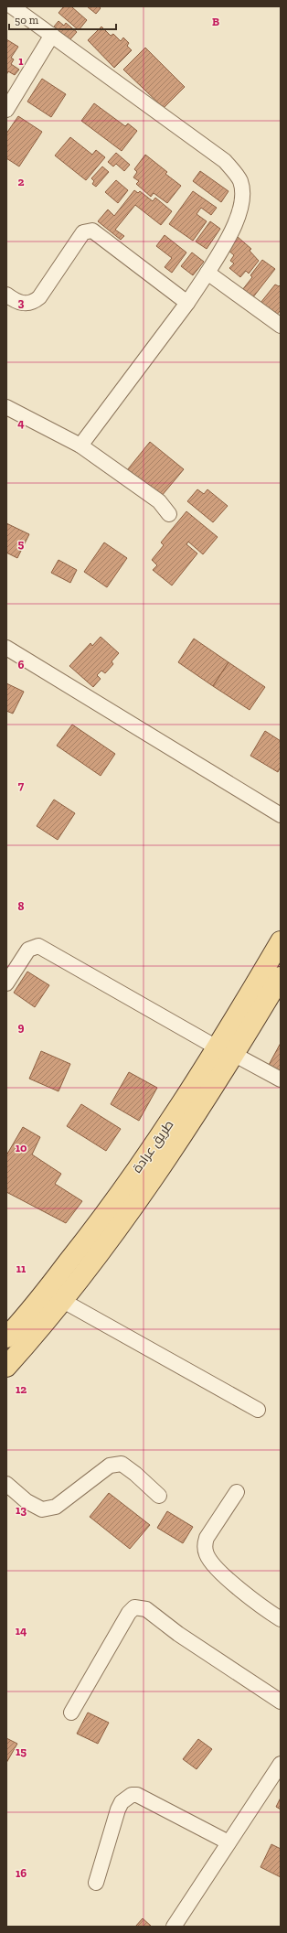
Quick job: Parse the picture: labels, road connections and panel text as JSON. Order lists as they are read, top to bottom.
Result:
{
  "streets": {
    "main road": ["طريق عرادة"]
  },
  "scale_bar": "50 m",
  "grid": {
    "columns": ["B"],
    "rows": [
      "1",
      "2",
      "3",
      "4",
      "5",
      "6",
      "7",
      "8",
      "9",
      "10",
      "11",
      "12",
      "13",
      "14",
      "15",
      "16"
    ]
  }
}
